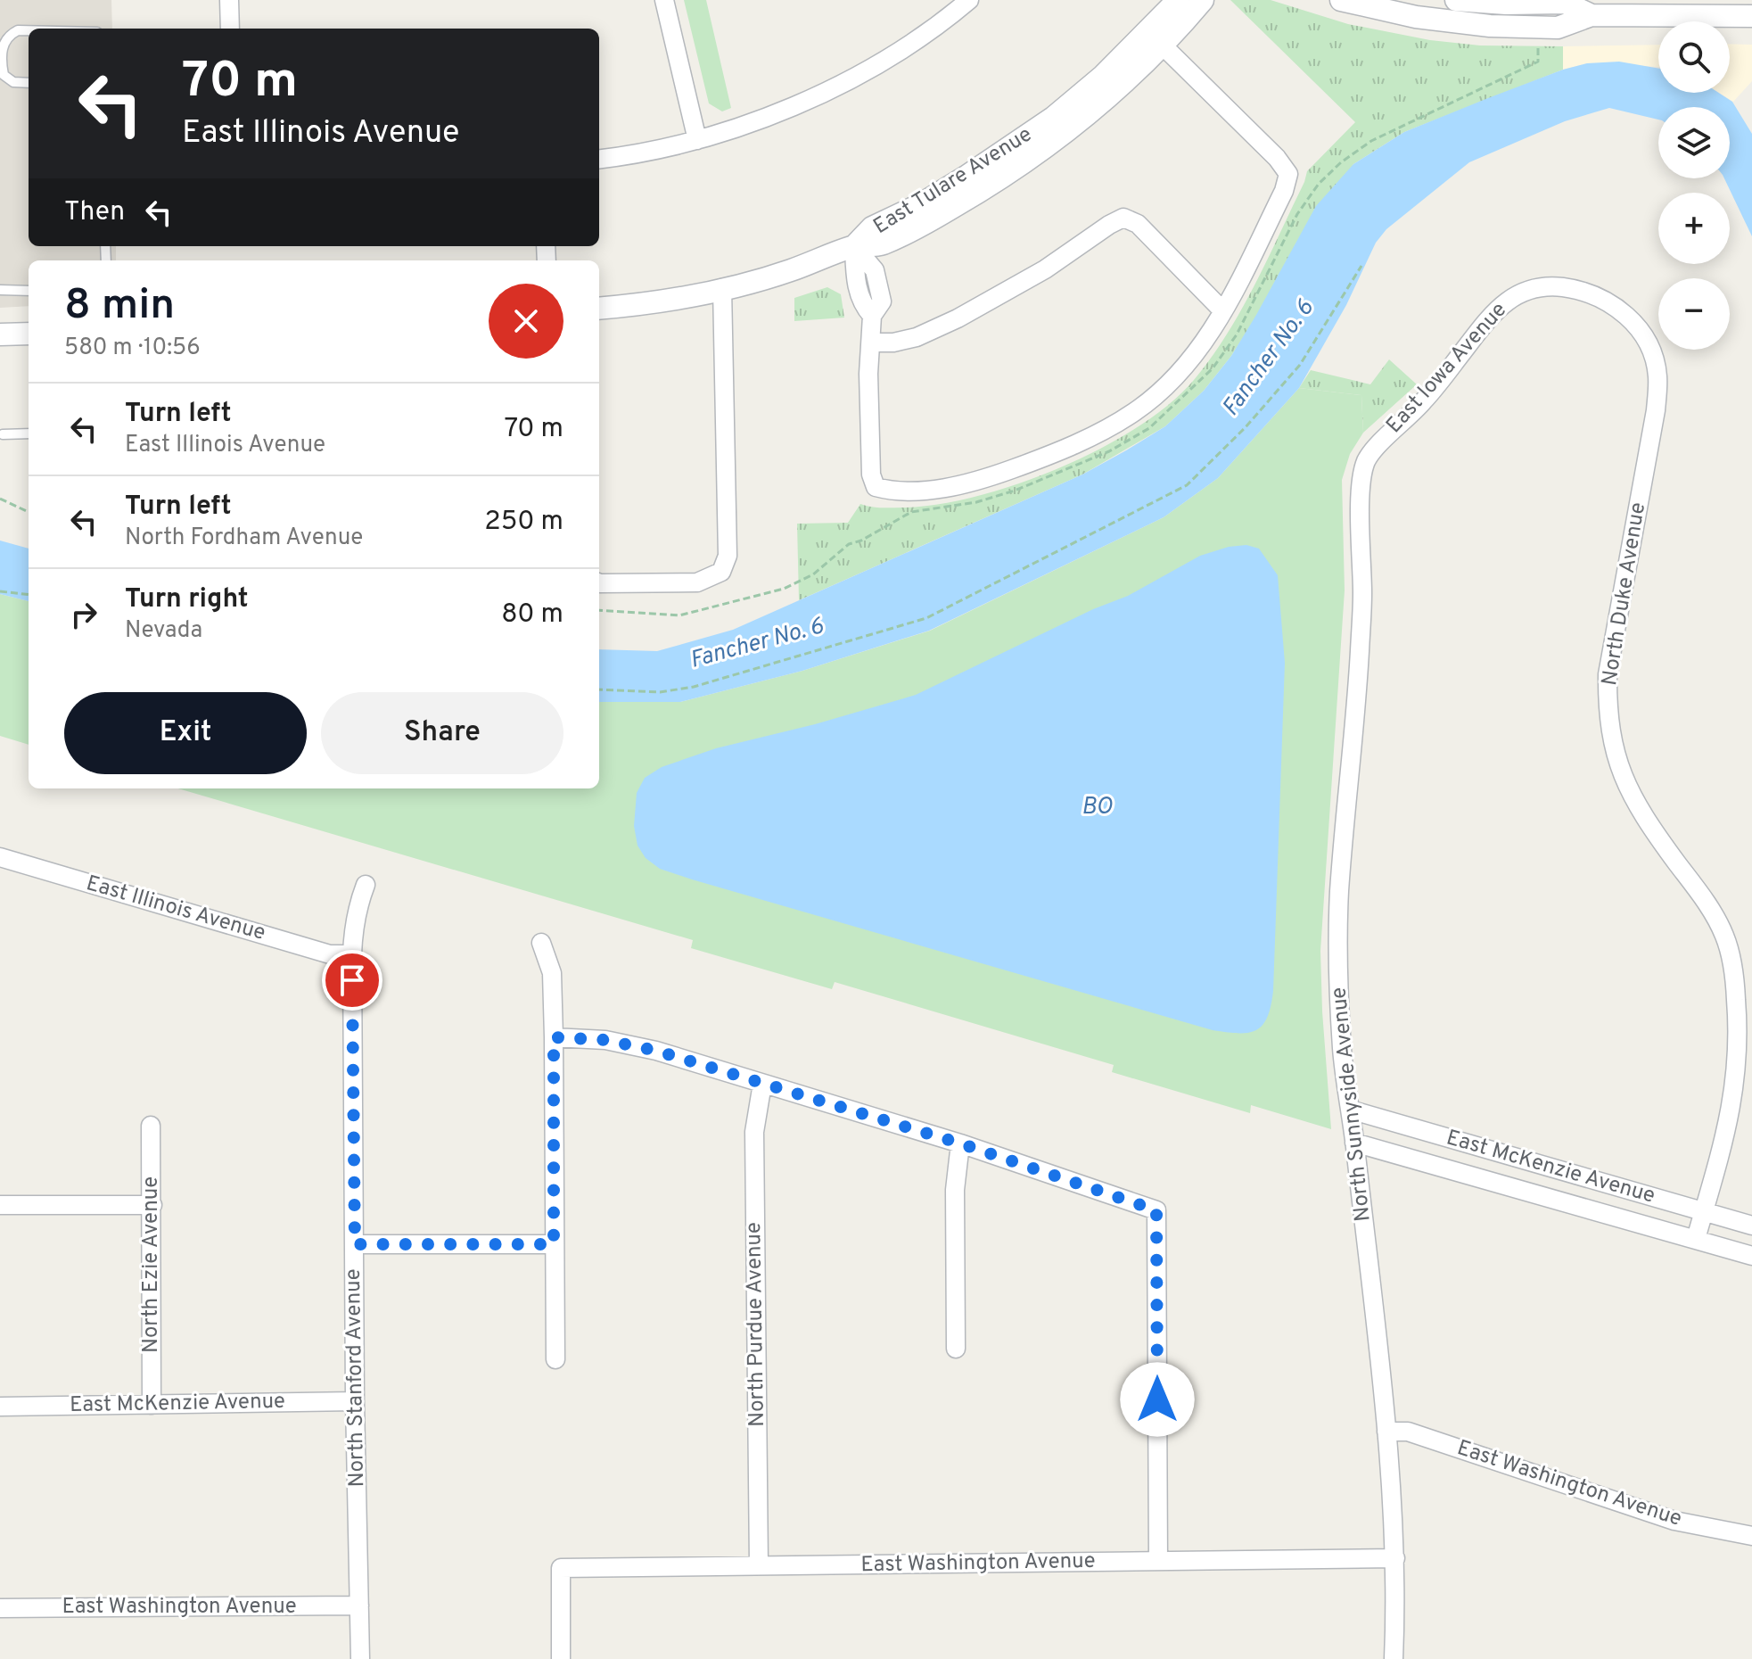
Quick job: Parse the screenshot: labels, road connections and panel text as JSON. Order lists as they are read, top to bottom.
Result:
{
  "streets": {
    "street": [
      "East Tulare Avenue",
      "East Iowa Avenue",
      "North Duke Avenue",
      "East Illinois Avenue",
      "North Sunnyside Avenue",
      "East McKenzie Avenue",
      "North Ezie Avenue",
      "North Purdue Avenue",
      "North Stanford Avenue",
      "East Washington Avenue"
    ]
  },
  "crossings": [
    ["East Iowa Avenue", "North Duke Avenue"],
    ["East Iowa Avenue", "North Sunnyside Avenue"],
    ["North Duke Avenue", "East McKenzie Avenue"],
    ["East Illinois Avenue", "North Stanford Avenue"],
    ["North Sunnyside Avenue", "East McKenzie Avenue"],
    ["North Sunnyside Avenue", "East Washington Avenue"],
    ["East McKenzie Avenue", "North Ezie Avenue"],
    ["East McKenzie Avenue", "North Stanford Avenue"],
    ["North Purdue Avenue", "East Washington Avenue"],
    ["North Stanford Avenue", "East Washington Avenue"]
  ],
  "water": ["Fancher No. 6", "BO"],
  "page": {
    "map_buttons": ["+", "−"],
    "turn": ["70 m", "East Illinois Avenue"],
    "then": "Then",
    "heading": ["8 min", "580 m · 10:56"],
    "list": [
      {
        "name": "Turn left",
        "note": "East Illinois Avenue",
        "value": "70 m"
      },
      {
        "name": "Turn left",
        "note": "North Fordham Avenue",
        "value": "250 m"
      },
      {
        "name": "Turn right",
        "note": "Nevada",
        "value": "80 m"
      }
    ],
    "buttons": ["Exit", "Share"]
  }
}
